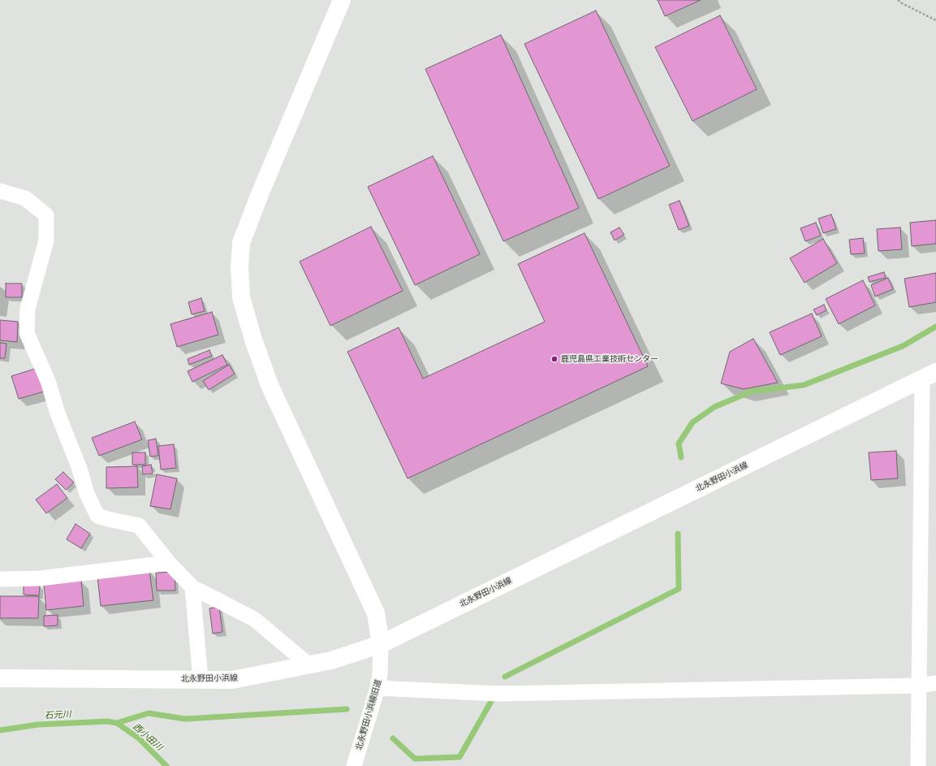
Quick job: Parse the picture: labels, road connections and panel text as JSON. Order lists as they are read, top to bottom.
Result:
{
  "streets": {
    "main road": ["北永野田小浜線"],
    "street": ["北永野田小浜線旧道"]
  },
  "crossings": [
    ["北永野田小浜線", "北永野田小浜線旧道"]
  ],
  "water": ["石元川", "西小田川"],
  "places": ["鹿児島県工業技術センター"]
}
